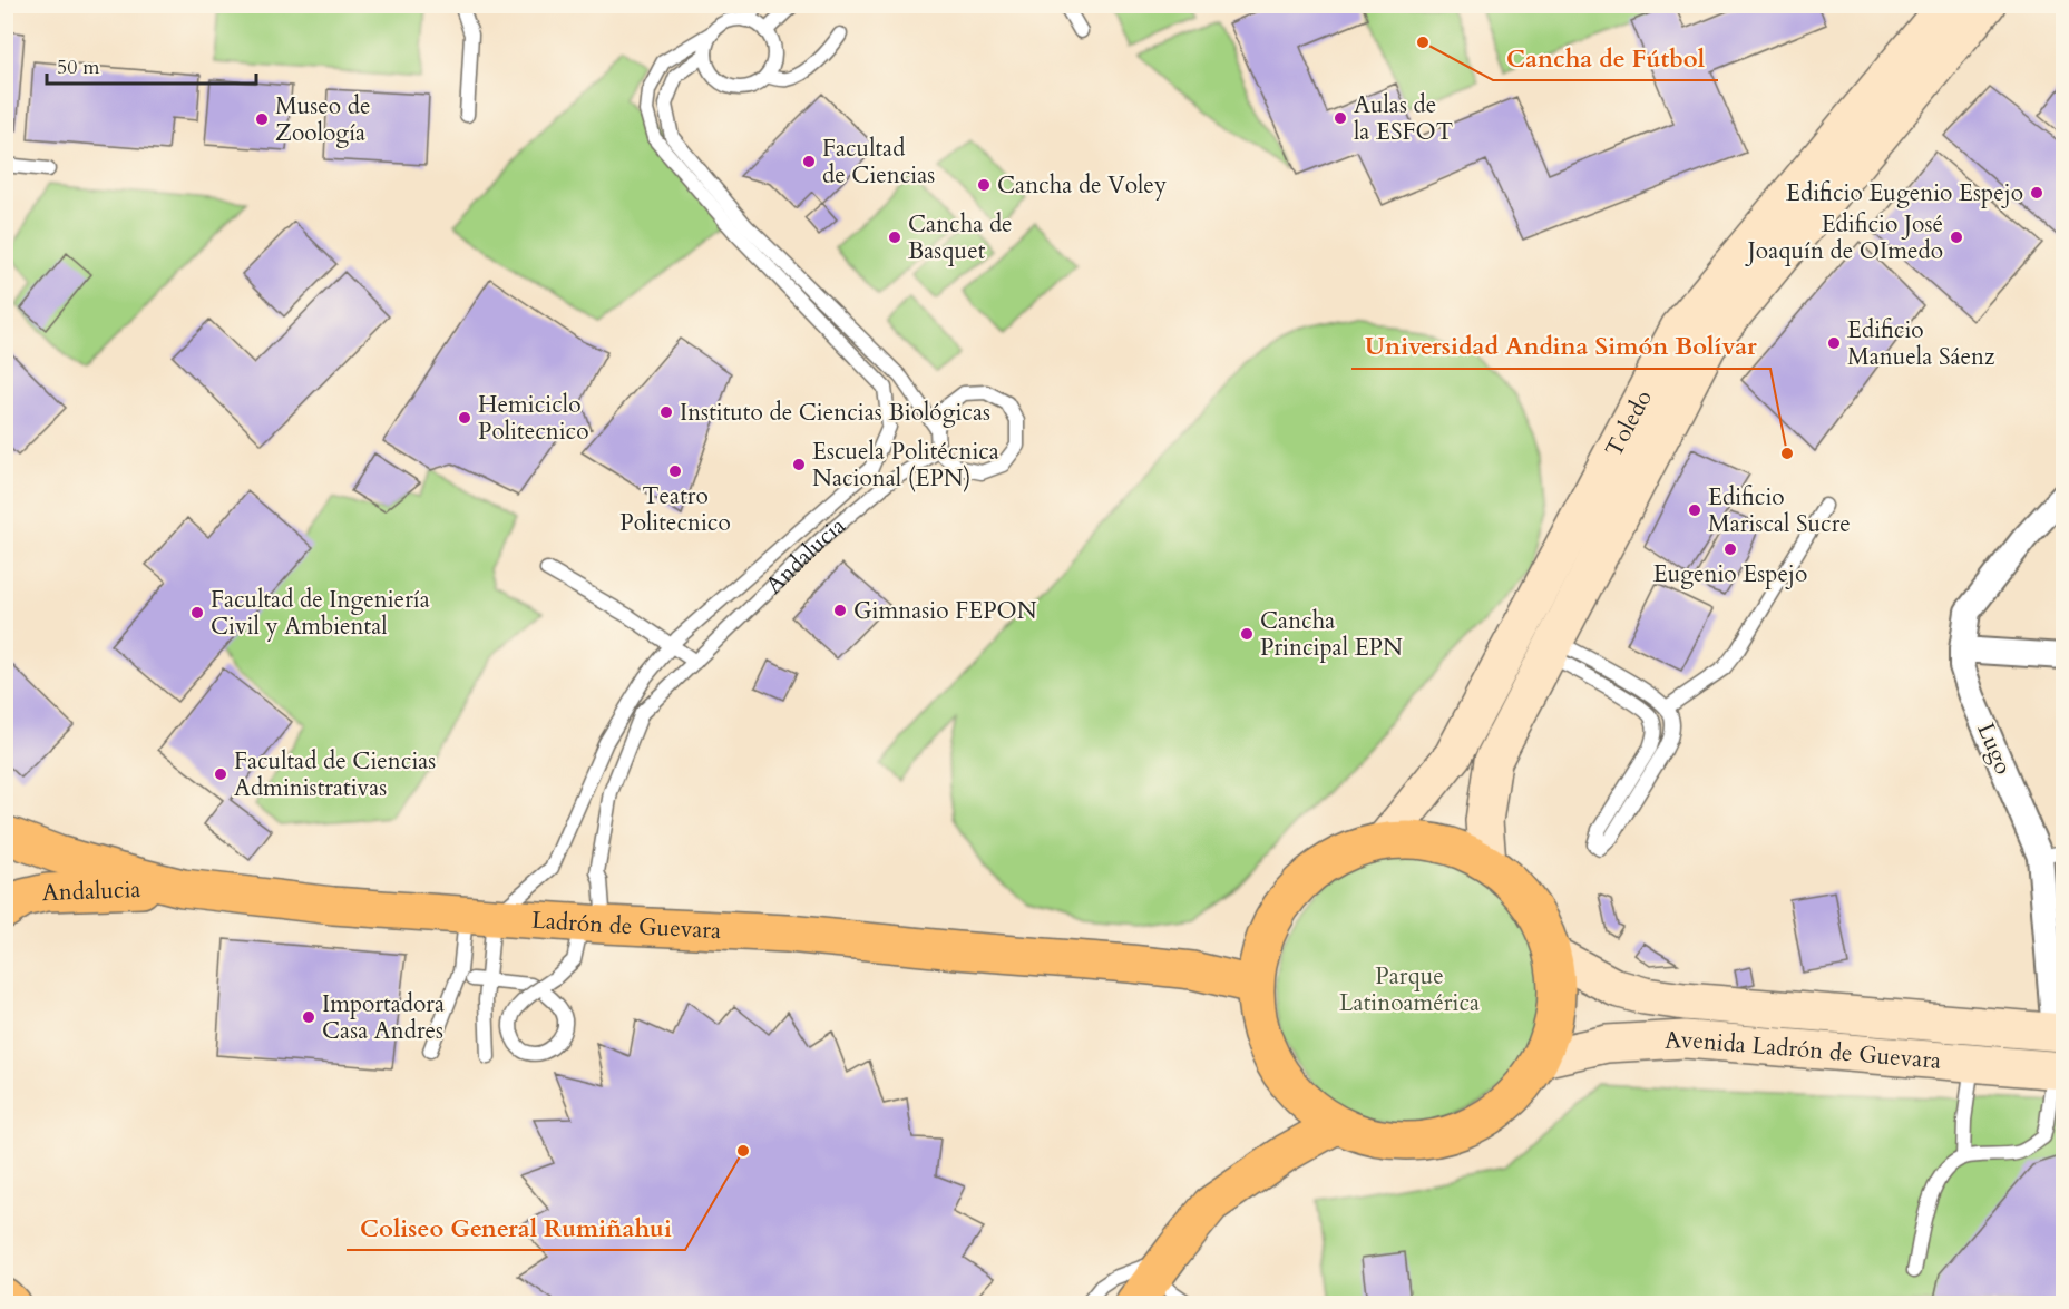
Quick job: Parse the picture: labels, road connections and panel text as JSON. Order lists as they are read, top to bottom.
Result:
{
  "streets": {
    "main road": ["Andalucia", "Ladrón de Guevara"],
    "street": ["Toledo", "Lugo", "Avenida Ladrón de Guevara"]
  },
  "crossings": [
    ["Andalucia", "Ladrón de Guevara"],
    ["Lugo", "Avenida Ladrón de Guevara"]
  ],
  "parks": ["Parque Latinoamérica"],
  "places": [
    "Cancha de Fútbol",
    "Aulas de la ESFOT",
    "Museo de Zoología",
    "Facultad de Ciencias",
    "Cancha de Voley",
    "Edificio Eugenio Espejo",
    "Cancha de Basquet",
    "Edificio José Joaquín de OImedo",
    "Edificio Manuela Sáenz",
    "Instituto de Ciencias Biológicas",
    "Hemiciclo Politecnico",
    "Universidad Andina Simón Bolívar",
    "Escuela Politécnica Nacional (EPN)",
    "Teatro Politecnico",
    "Edificio Mariscal Sucre",
    "Eugenio Espejo",
    "Gimnasio FEPON",
    "Facultad de Ingeniería Civil y Ambiental",
    "Cancha Principal EPN",
    "Facultad de Ciencias Administrativas",
    "Importadora Casa Andres",
    "Coliseo General Rumiñahui"
  ],
  "scale_bar": "50 m"
}
